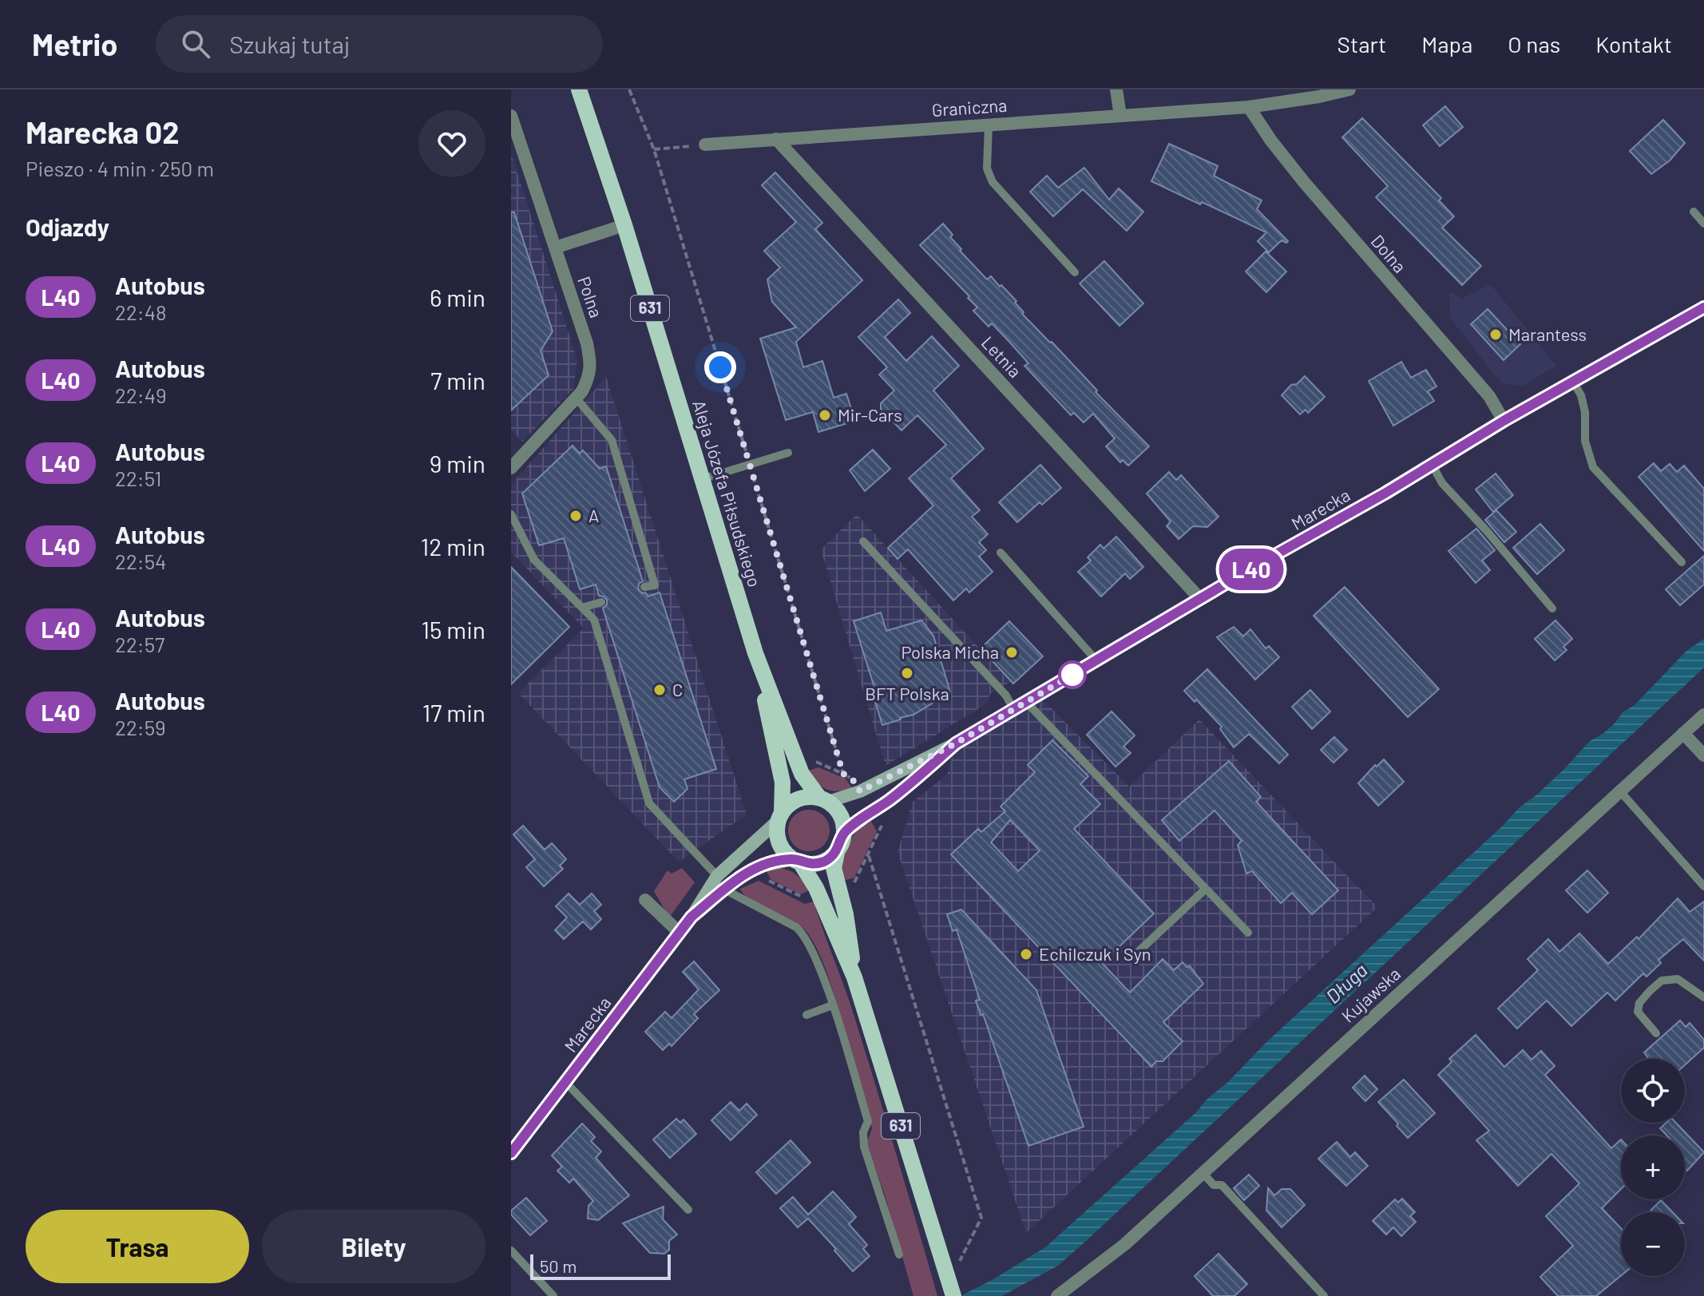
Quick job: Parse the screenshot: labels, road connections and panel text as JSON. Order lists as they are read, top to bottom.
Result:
{
  "streets": {
    "main road": ["631", "Aleja Józefa Piłsudskiego"],
    "street": [
      "Graniczna",
      "Dolna",
      "Polna",
      "Letnia",
      "Marecka",
      "Kujawska"
    ]
  },
  "crossings": [
    ["Graniczna", "Dolna"],
    ["Graniczna", "Letnia"],
    ["Dolna", "Marecka"],
    ["631", "Aleja Józefa Piłsudskiego"],
    ["631", "Marecka"],
    ["Letnia", "Marecka"],
    ["Aleja Józefa Piłsudskiego", "Marecka"]
  ],
  "water": ["Długa"],
  "places": [
    "Marantess",
    "Mir-Cars",
    "A",
    "Polska Micha",
    "BFT Polska",
    "C",
    "Echilczuk i Syn"
  ],
  "lines": ["bus line L40"],
  "scale_bar": "50 m",
  "page": {
    "header": "Metrio",
    "search": "Szukaj tutaj",
    "nav": [
      "Start",
      "Mapa",
      "O nas",
      "Kontakt"
    ],
    "heading": [
      ["Marecka 02", "Pieszo · 4 min · 250 m"],
      "Odjazdy"
    ],
    "on_map": "L40",
    "list": [
      {
        "mark": "L40",
        "name": "Autobus",
        "note": "22:48",
        "value": "6 min"
      },
      {
        "mark": "L40",
        "name": "Autobus",
        "note": "22:49",
        "value": "7 min"
      },
      {
        "mark": "L40",
        "name": "Autobus",
        "note": "22:51",
        "value": "9 min"
      },
      {
        "mark": "L40",
        "name": "Autobus",
        "note": "22:54",
        "value": "12 min"
      },
      {
        "mark": "L40",
        "name": "Autobus",
        "note": "22:57",
        "value": "15 min"
      },
      {
        "mark": "L40",
        "name": "Autobus",
        "note": "22:59",
        "value": "17 min"
      }
    ],
    "map_buttons": ["+", "−"],
    "buttons": ["Trasa", "Bilety"],
    "scale": "50 m"
  }
}
